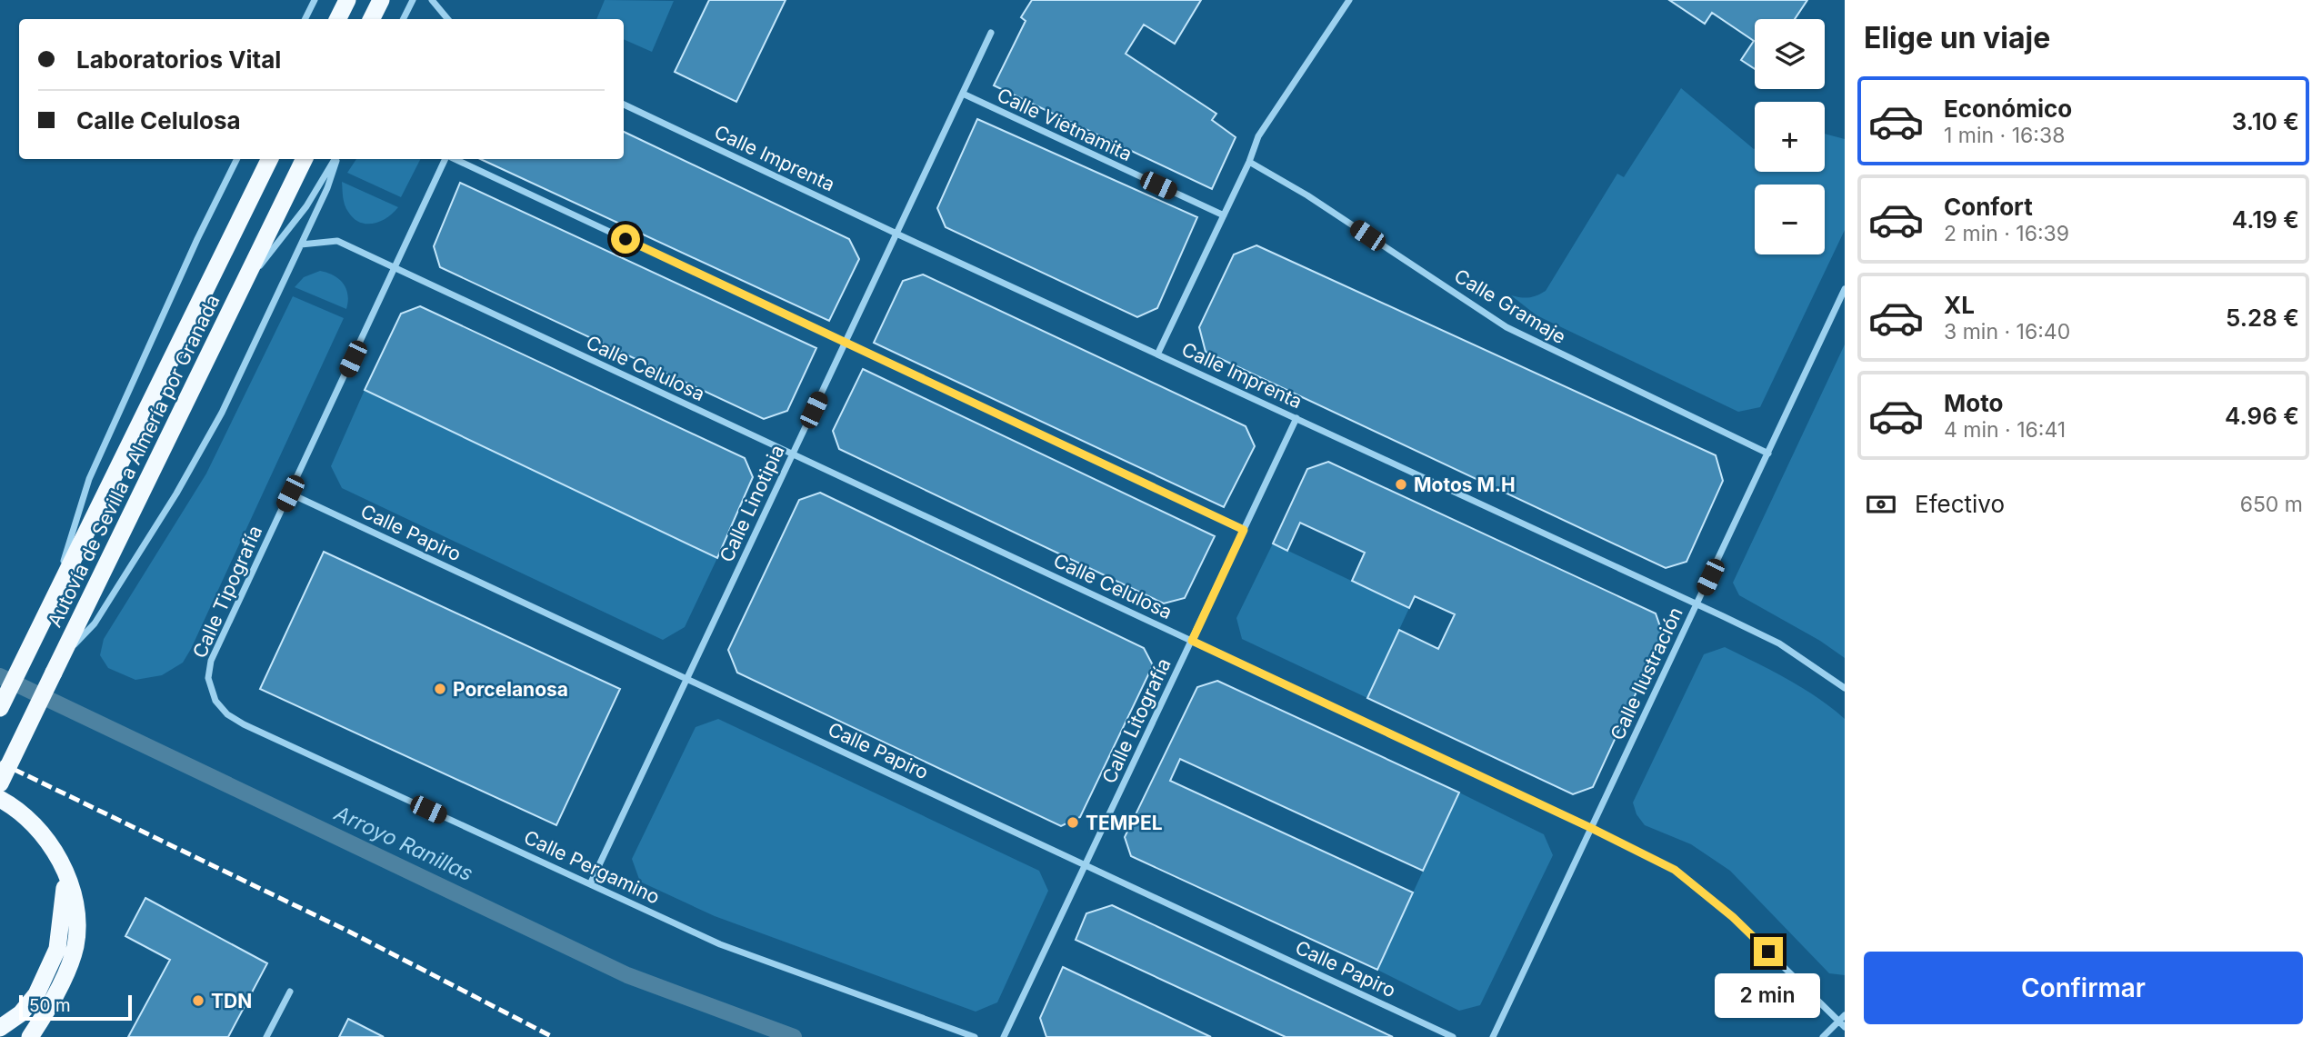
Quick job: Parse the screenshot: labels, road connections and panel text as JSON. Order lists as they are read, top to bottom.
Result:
{
  "streets": {
    "highway": ["Autovía de Sevilla a Almería por Granada"],
    "street": [
      "Calle Vietnamita",
      "Calle Imprenta",
      "Calle Gramaje",
      "Calle Celulosa",
      "Calle Linotipia",
      "Calle Papiro",
      "Calle Tipografía",
      "Calle Ilustración",
      "Calle Litografía",
      "Calle Pergamino"
    ]
  },
  "crossings": [
    ["Calle Vietnamita", "Calle Linotipia"],
    ["Calle Imprenta", "Calle Linotipia"],
    ["Calle Imprenta", "Calle Ilustración"],
    ["Calle Imprenta", "Calle Litografía"],
    ["Calle Gramaje", "Calle Ilustración"],
    ["Calle Celulosa", "Calle Linotipia"],
    ["Calle Celulosa", "Calle Tipografía"],
    ["Calle Celulosa", "Calle Ilustración"],
    ["Calle Celulosa", "Calle Litografía"],
    ["Calle Linotipia", "Calle Papiro"],
    ["Calle Linotipia", "Calle Pergamino"],
    ["Calle Papiro", "Calle Tipografía"],
    ["Calle Papiro", "Calle Litografía"],
    ["Calle Tipografía", "Calle Pergamino"]
  ],
  "water": ["Arroyo Ranillas"],
  "places": [
    "Motos M.H",
    "Porcelanosa",
    "TEMPEL",
    "TDN"
  ],
  "scale_bar": "50 m",
  "page": {
    "heading": "Elige un viaje",
    "map_buttons": ["+", "−"],
    "banner": ["Laboratorios Vital", "Calle Celulosa"],
    "list": [
      {
        "name": "Económico",
        "note": "1 min · 16:38",
        "value": "3.10 €"
      },
      {
        "name": "Confort",
        "note": "2 min · 16:39",
        "value": "4.19 €"
      },
      {
        "name": "XL",
        "note": "3 min · 16:40",
        "value": "5.28 €"
      },
      {
        "name": "Moto",
        "note": "4 min · 16:41",
        "value": "4.96 €"
      }
    ],
    "pay": ["Efectivo", "650 m"],
    "buttons": "Confirmar",
    "bubble": "2 min",
    "scale": "50 m"
  }
}
